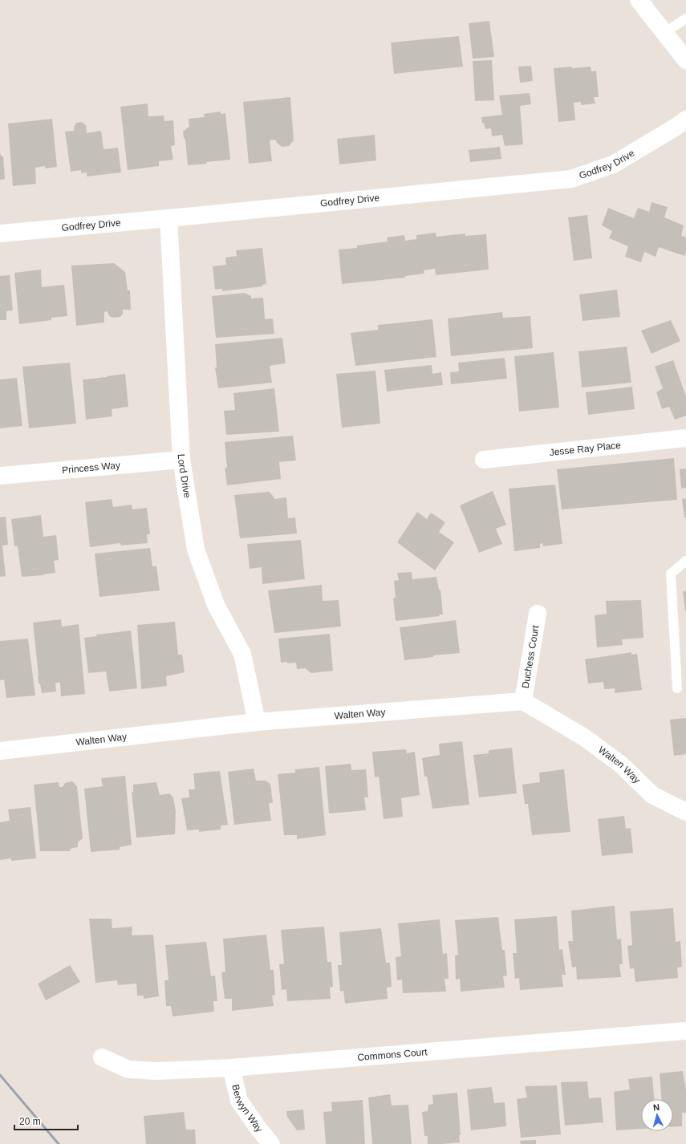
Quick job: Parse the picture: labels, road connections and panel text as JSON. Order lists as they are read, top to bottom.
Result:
{
  "streets": {
    "street": [
      "Godfrey Drive",
      "Jesse Ray Place",
      "Princess Way",
      "Lord Drive",
      "Duchess Court",
      "Walten Way",
      "Commons Court",
      "Berwyn Way"
    ]
  },
  "crossings": [
    ["Godfrey Drive", "Lord Drive"],
    ["Princess Way", "Lord Drive"],
    ["Lord Drive", "Walten Way"],
    ["Duchess Court", "Walten Way"],
    ["Commons Court", "Berwyn Way"]
  ],
  "scale_bar": "20 m",
  "north": "top"
}
